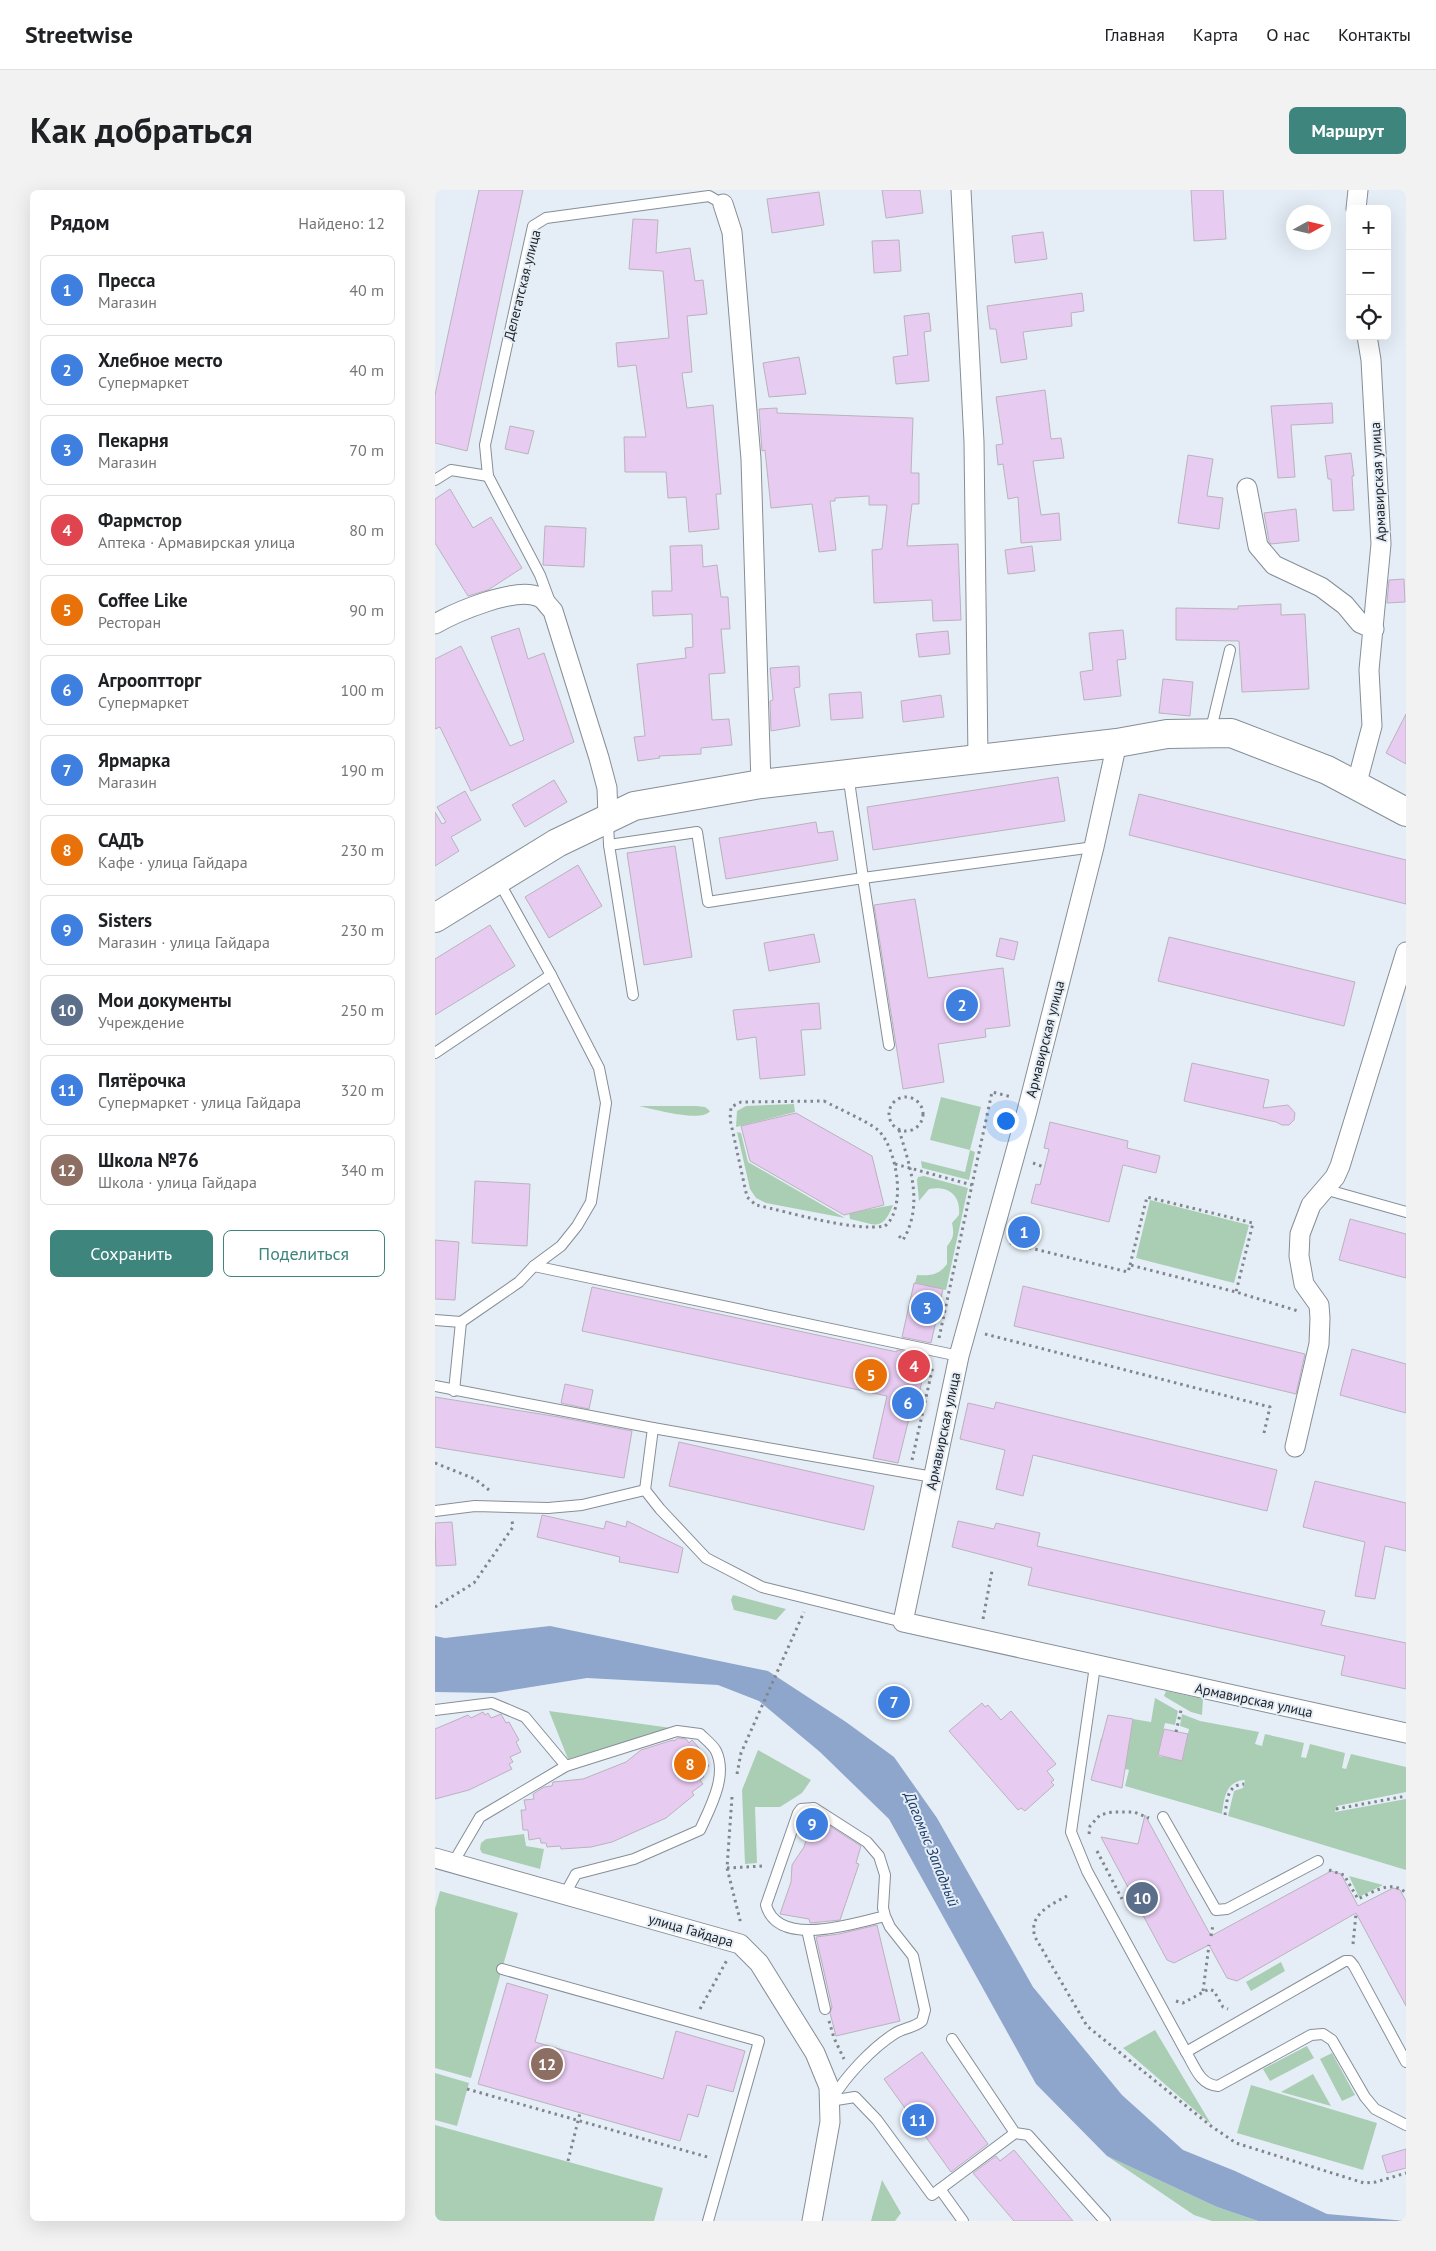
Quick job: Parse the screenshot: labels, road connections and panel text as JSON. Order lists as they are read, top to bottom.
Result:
{
  "streets": {
    "street": ["Армавирская улица", "улица Гайдара"],
    "lane": ["Делегатская улица"]
  },
  "water": ["Дагомыс Западный"],
  "north": "right",
  "page": {
    "header": "Streetwise",
    "nav": [
      "Главная",
      "Карта",
      "О нас",
      "Контакты"
    ],
    "title": "Как добраться",
    "buttons": [
      "Маршрут",
      ["Сохранить", "Поделиться"]
    ],
    "heading": ["Рядом", "Найдено: 12"],
    "map_buttons": ["+", "−"],
    "list": [
      {
        "mark": "1",
        "name": "Пресса",
        "note": "Магазин",
        "value": "40 m"
      },
      {
        "mark": "2",
        "name": "Хлебное место",
        "note": "Супермаркет",
        "value": "40 m"
      },
      {
        "mark": "3",
        "name": "Пекарня",
        "note": "Магазин",
        "value": "70 m"
      },
      {
        "mark": "4",
        "name": "Фармстор",
        "note": "Аптека · Армавирская улица",
        "value": "80 m"
      },
      {
        "mark": "5",
        "name": "Coffee Like",
        "note": "Ресторан",
        "value": "90 m"
      },
      {
        "mark": "6",
        "name": "Агрооптторг",
        "note": "Супермаркет",
        "value": "100 m"
      },
      {
        "mark": "7",
        "name": "Ярмарка",
        "note": "Магазин",
        "value": "190 m"
      },
      {
        "mark": "8",
        "name": "САДЪ",
        "note": "Кафе · улица Гайдара",
        "value": "230 m"
      },
      {
        "mark": "9",
        "name": "Sisters",
        "note": "Магазин · улица Гайдара",
        "value": "230 m"
      },
      {
        "mark": "10",
        "name": "Мои документы",
        "note": "Учреждение",
        "value": "250 m"
      },
      {
        "mark": "11",
        "name": "Пятёрочка",
        "note": "Супермаркет · улица Гайдара",
        "value": "320 m"
      },
      {
        "mark": "12",
        "name": "Школа №76",
        "note": "Школа · улица Гайдара",
        "value": "340 m"
      }
    ],
    "pins": [
      "2",
      "1",
      "3",
      "4",
      "5",
      "6",
      "7",
      "8",
      "9",
      "10",
      "12",
      "11"
    ]
  }
}
